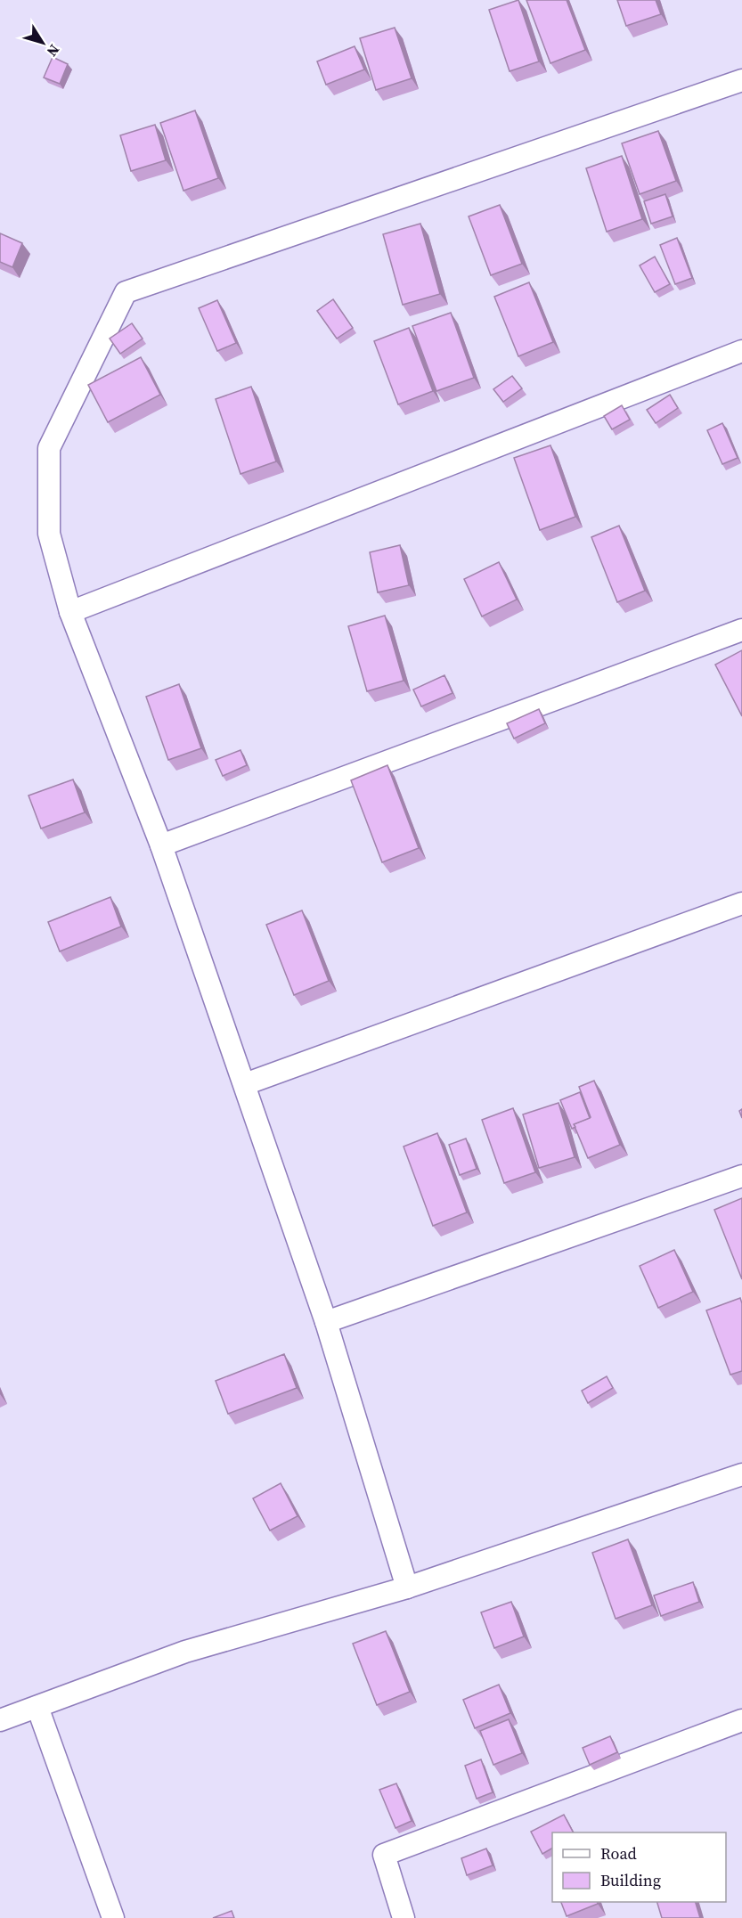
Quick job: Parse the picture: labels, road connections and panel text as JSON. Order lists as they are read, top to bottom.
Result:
{
  "legend": ["Road", "Building"],
  "north": "bottom right"
}
